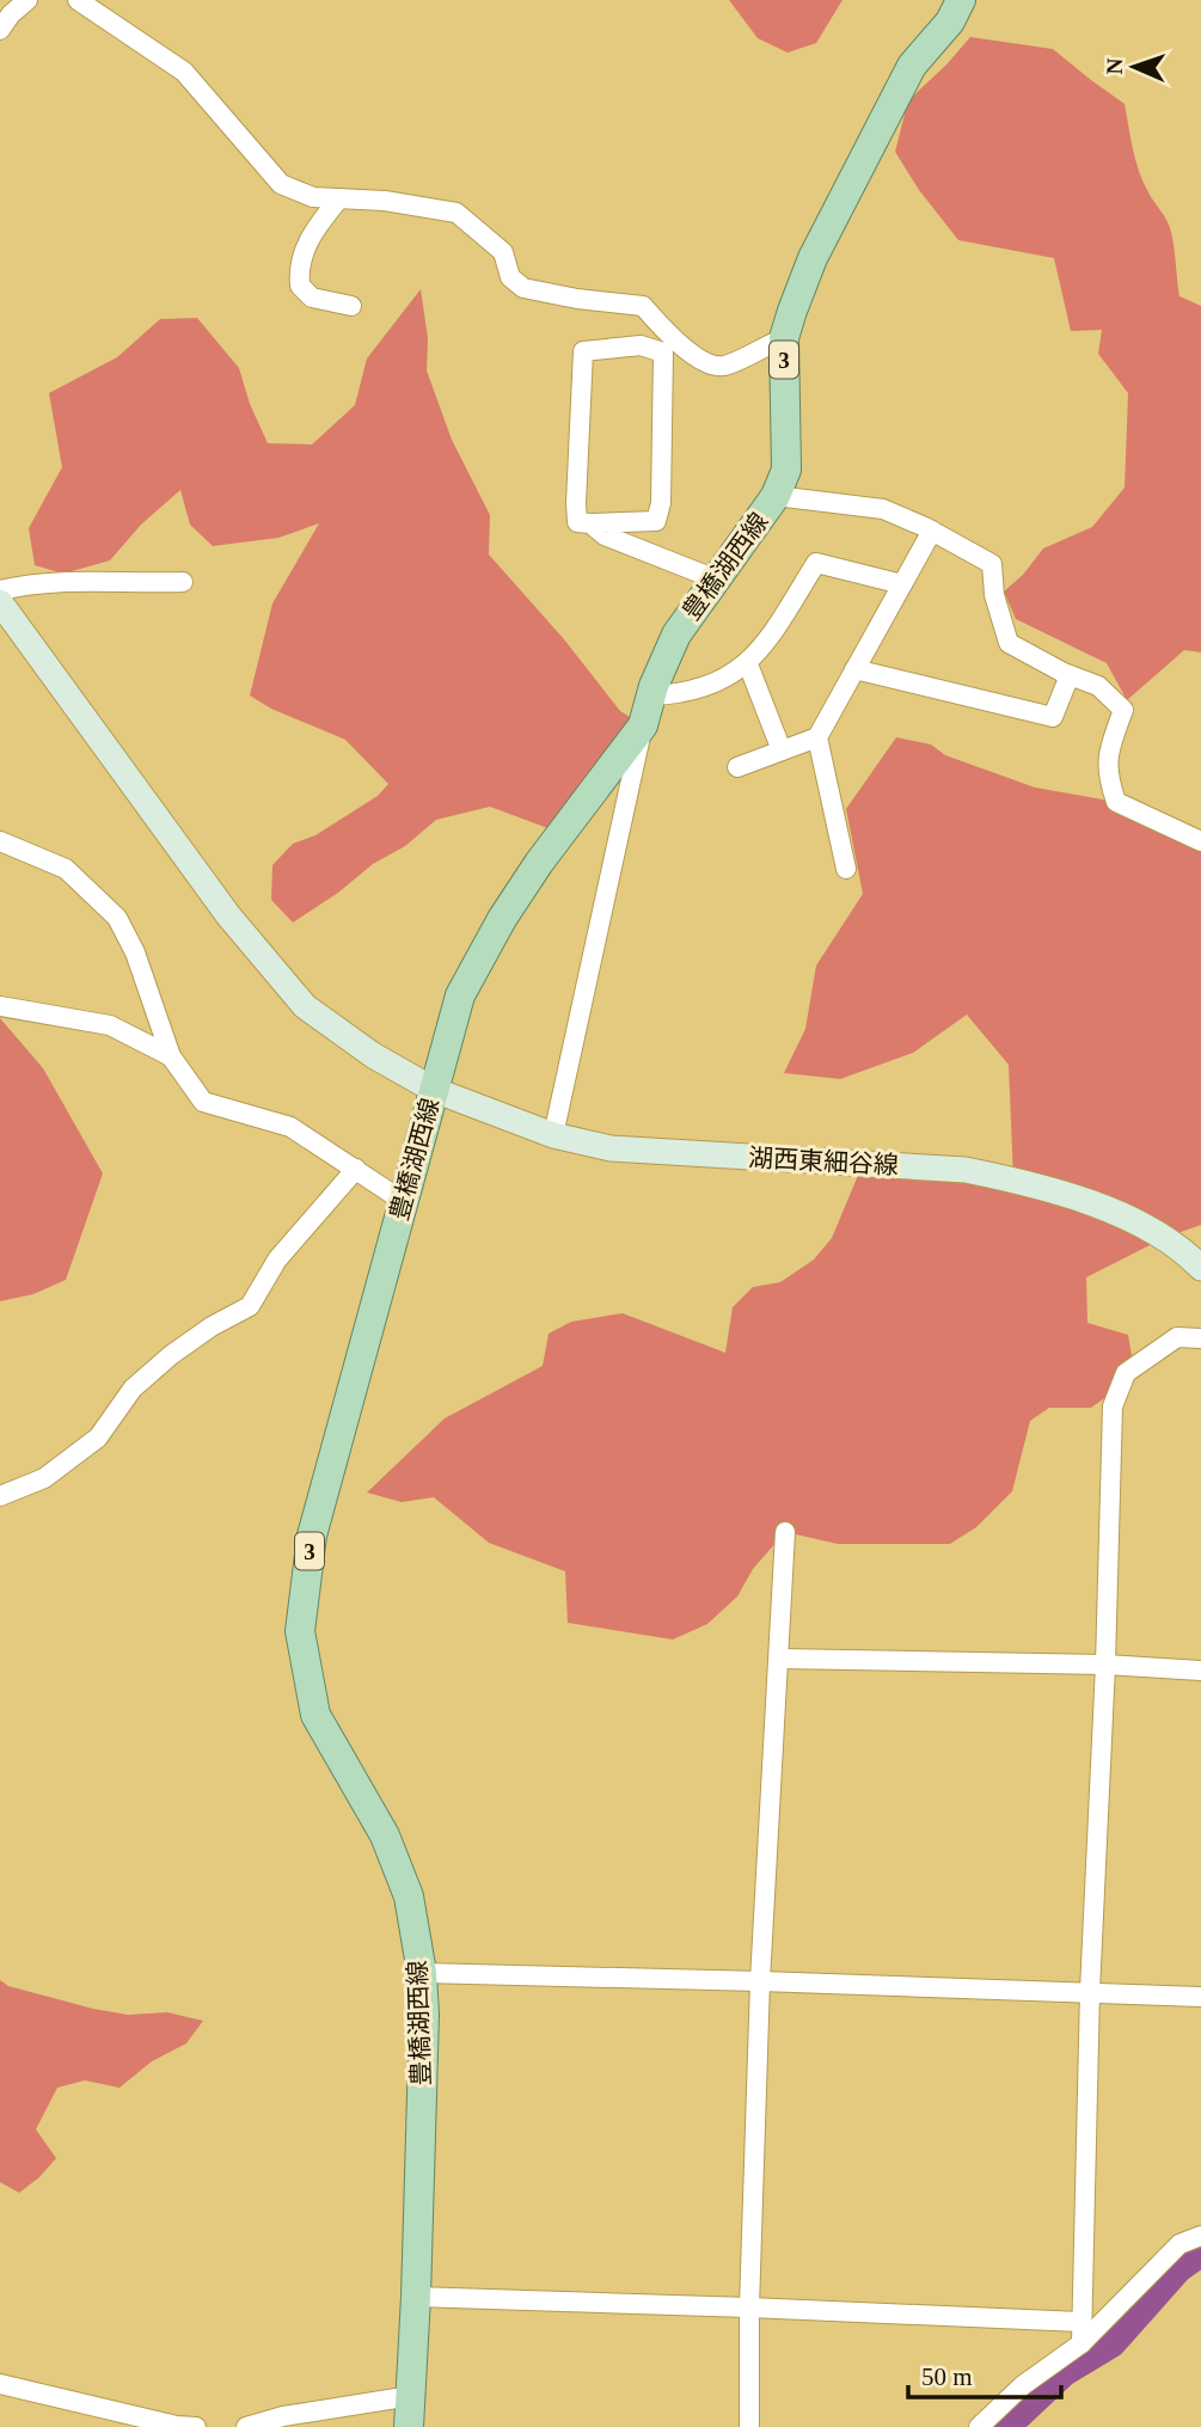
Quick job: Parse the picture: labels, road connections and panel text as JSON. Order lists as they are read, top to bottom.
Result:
{
  "streets": {
    "main road": ["3", "豊橋湖西線", "湖西東細谷線"]
  },
  "crossings": [
    ["豊橋湖西線", "湖西東細谷線"]
  ],
  "scale_bar": "50 m",
  "north": "left"
}
